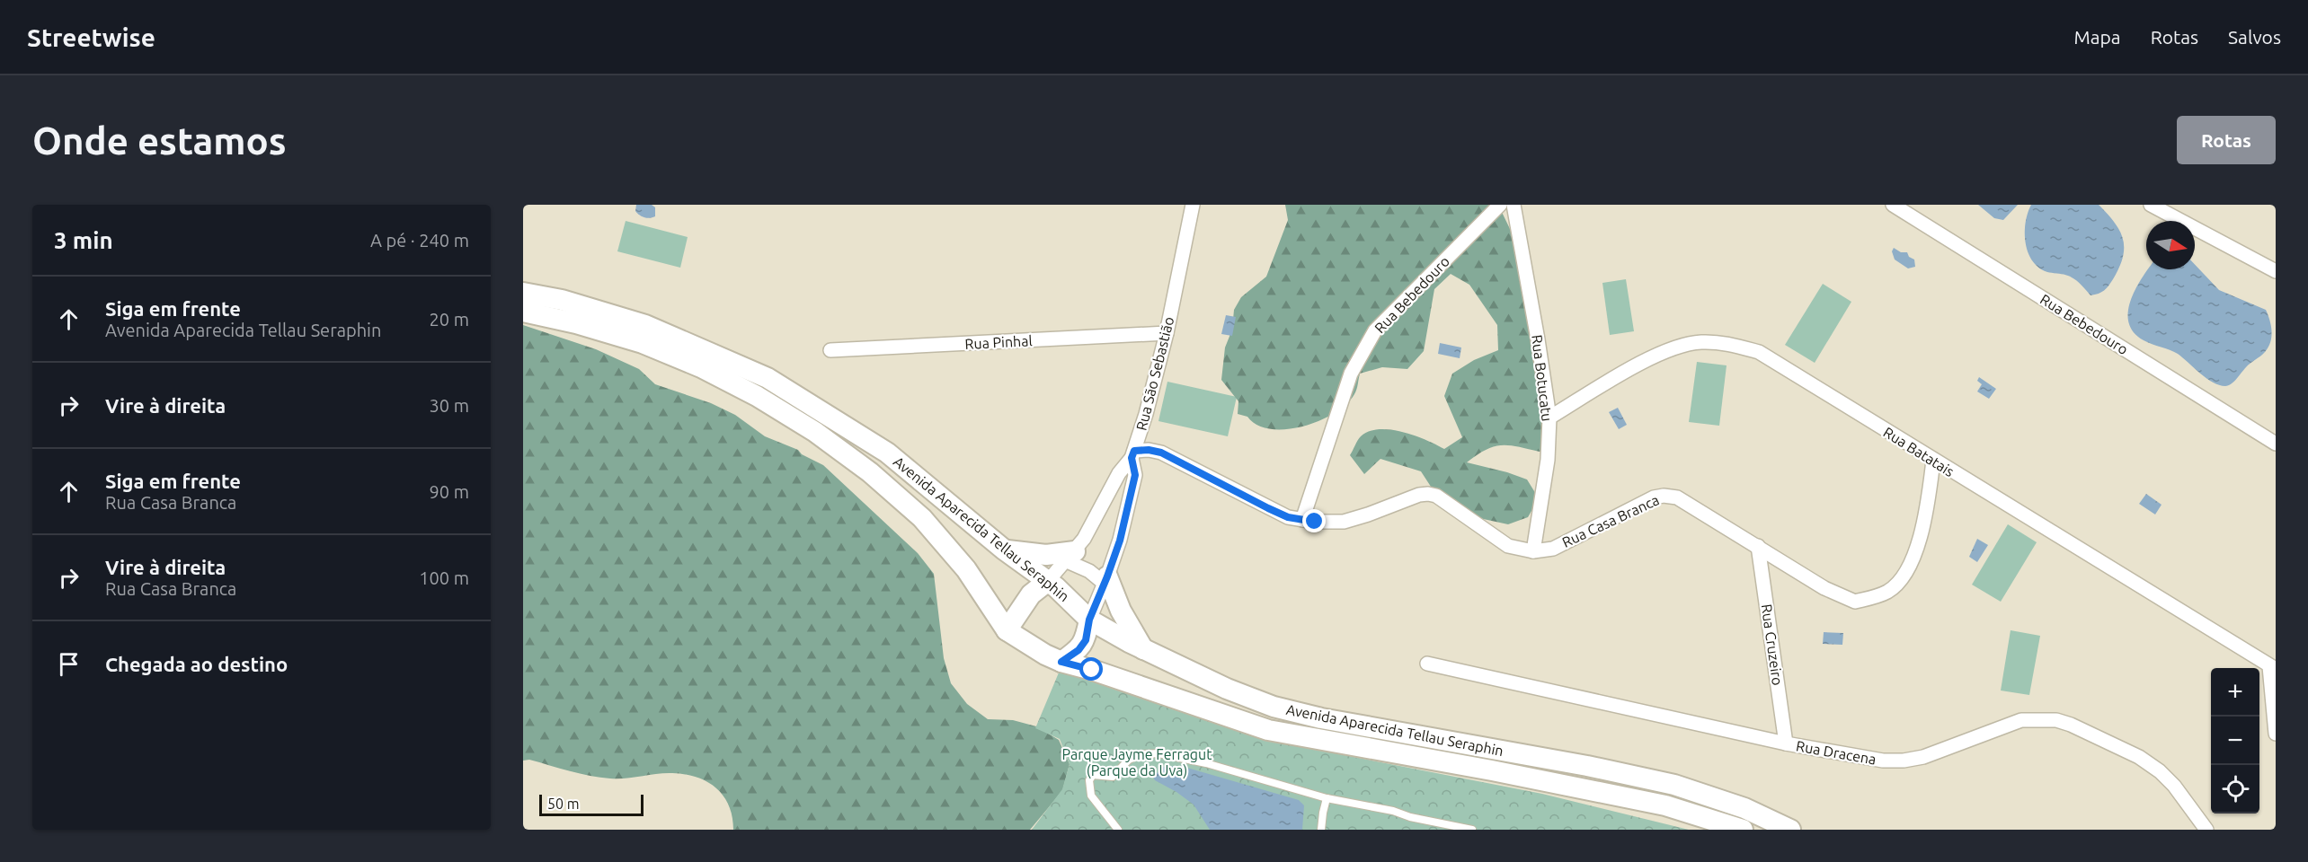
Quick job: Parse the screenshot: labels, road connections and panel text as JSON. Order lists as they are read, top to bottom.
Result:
{
  "streets": {
    "main road": ["Avenida Aparecida Tellau Seraphin"],
    "street": [
      "Rua Bebedouro",
      "Rua Pinhal",
      "Rua São Sebastião",
      "Rua Botucatu",
      "Rua Batatais",
      "Rua Casa Branca",
      "Rua Cruzeiro",
      "Rua Dracena"
    ]
  },
  "crossings": [
    ["Rua Bebedouro", "Rua Casa Branca"],
    ["Rua Pinhal", "Rua São Sebastião"],
    ["Rua São Sebastião", "Rua Casa Branca"],
    ["Rua São Sebastião", "Avenida Aparecida Tellau Seraphin"],
    ["Rua Botucatu", "Rua Batatais"],
    ["Rua Botucatu", "Rua Casa Branca"],
    ["Rua Batatais", "Rua Casa Branca"],
    ["Rua Casa Branca", "Rua Cruzeiro"],
    ["Rua Cruzeiro", "Rua Dracena"]
  ],
  "parks": ["Parque Jayme Ferragut (Parque da Uva)"],
  "scale_bar": "50 m",
  "north": "right",
  "page": {
    "header": "Streetwise",
    "nav": ["Mapa", "Rotas", "Salvos"],
    "buttons": "Rotas",
    "title": "Onde estamos",
    "heading": ["3 min", "A pé · 240 m"],
    "list": [
      ["Siga em frente", "Avenida Aparecida Tellau Seraphin", "20 m"],
      ["Vire à direita", "30 m"],
      ["Siga em frente", "Rua Casa Branca", "90 m"],
      ["Vire à direita", "Rua Casa Branca", "100 m"],
      "Chegada ao destino"
    ],
    "map_buttons": ["+", "−"],
    "scale": "50 m"
  }
}
